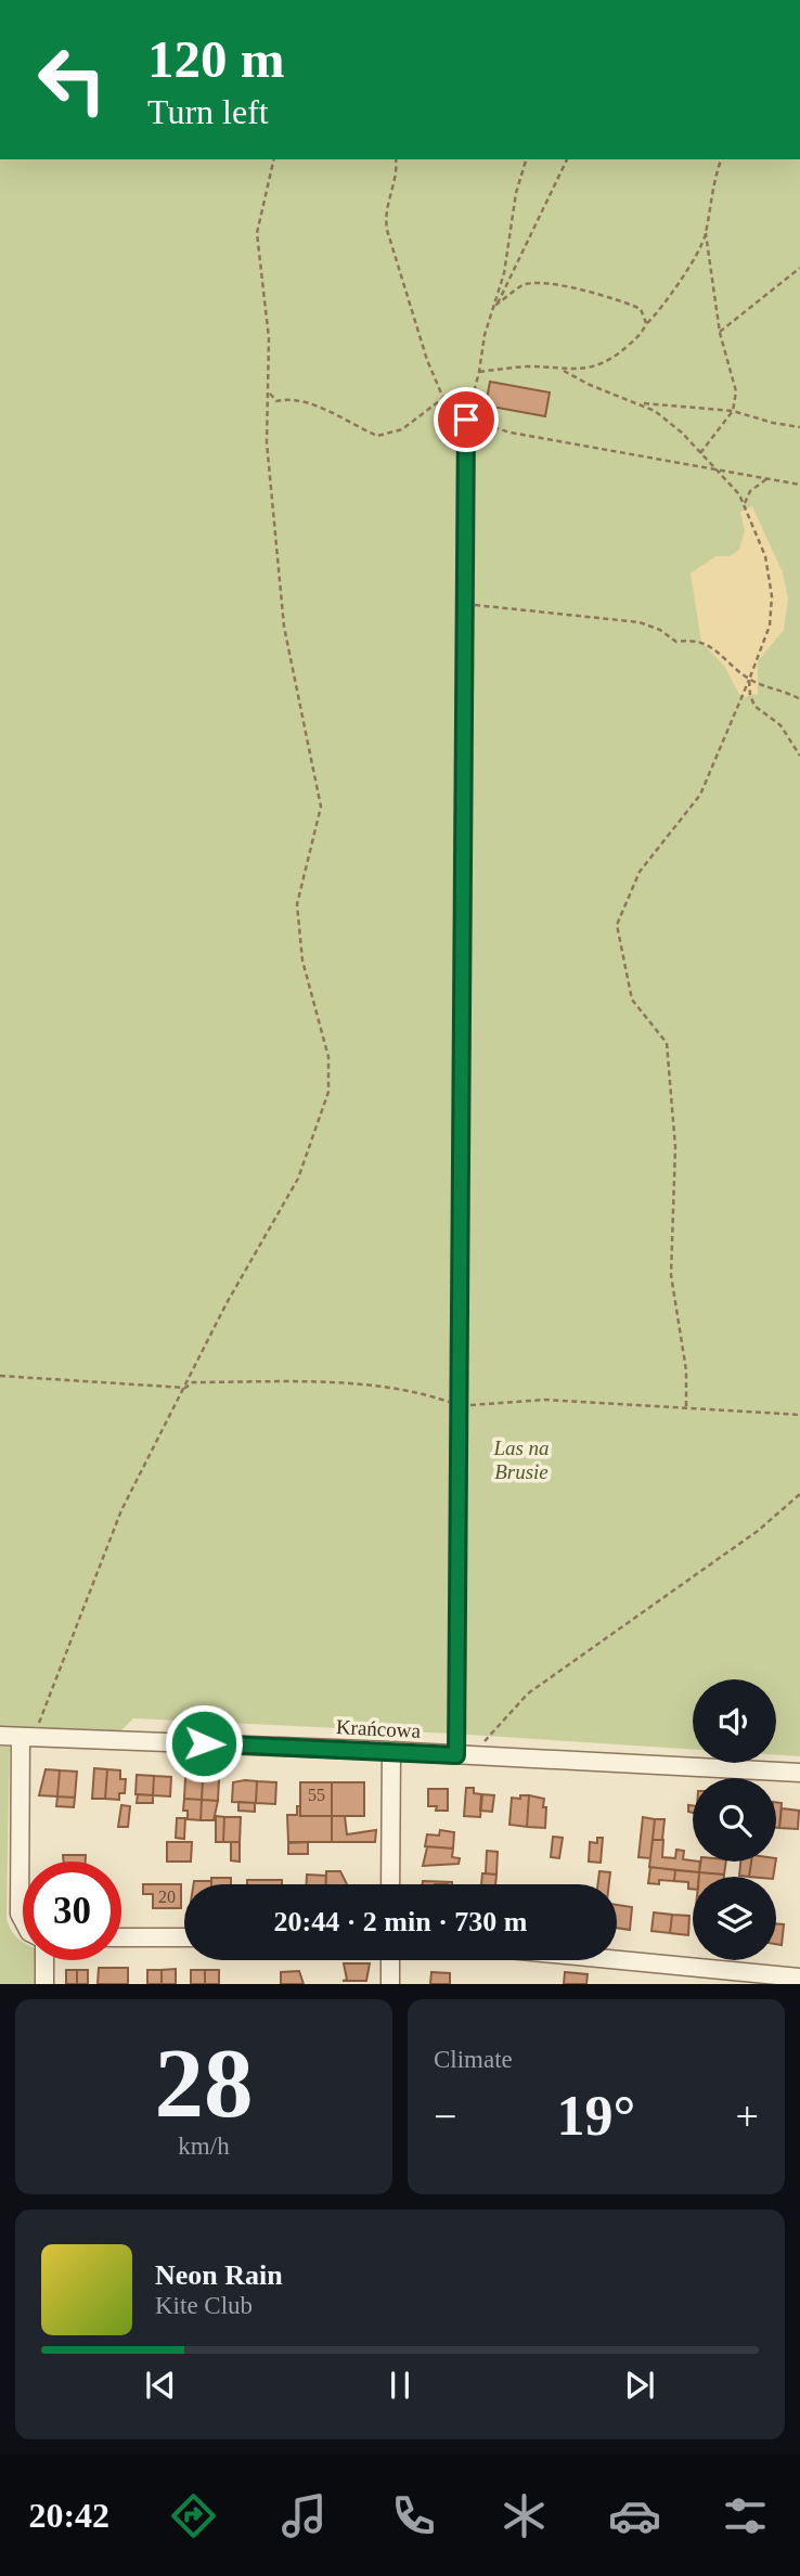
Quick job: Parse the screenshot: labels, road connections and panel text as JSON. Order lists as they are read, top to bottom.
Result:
{
  "streets": {
    "street": ["Krańcowa"]
  },
  "parks": ["Las na Brusie"],
  "house_numbers": ["55", "20"],
  "page": {
    "turn": ["120 m", "Turn left"],
    "limit": "30",
    "trip": "20:44 · 2 min · 730 m",
    "tile": [
      ["28", "km/h"],
      "Climate"
    ],
    "heat": ["−", "19°", "+"],
    "song": ["Neon Rain", "Kite Club"],
    "tabs": "20:42"
  }
}
